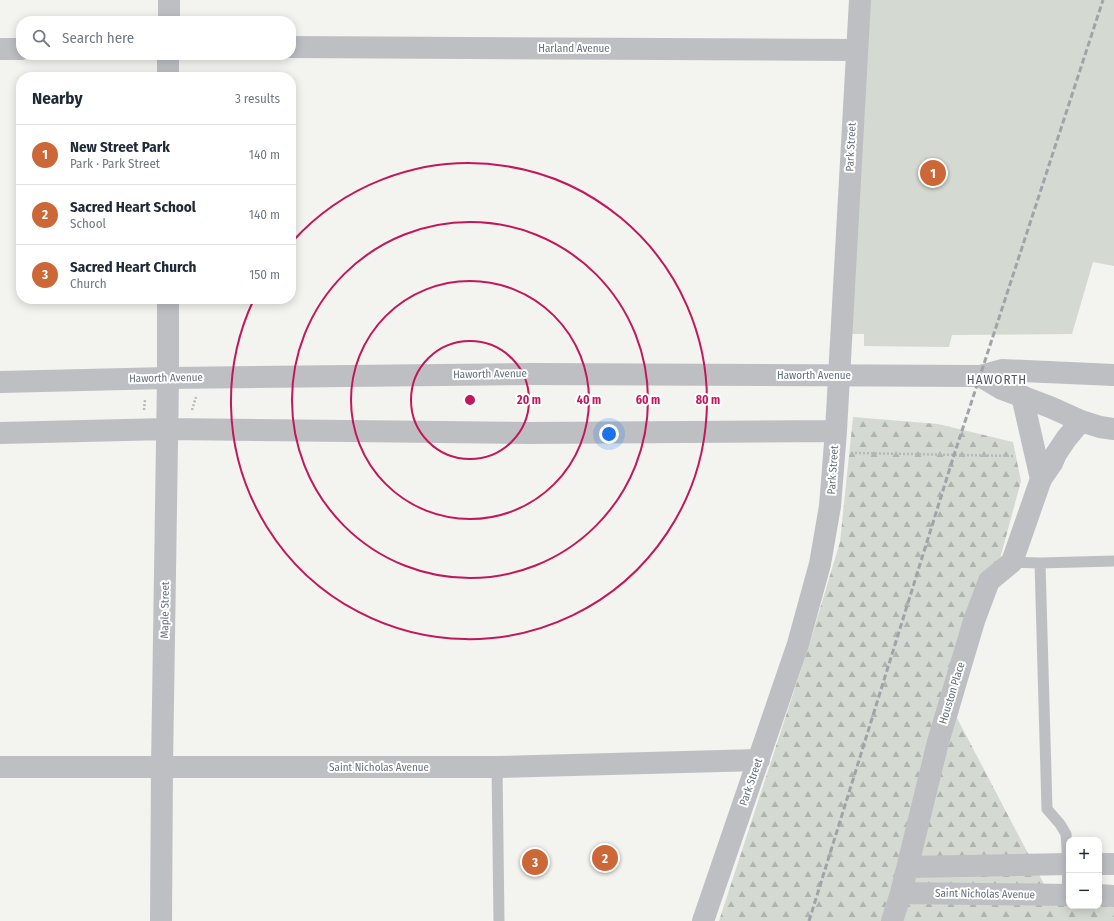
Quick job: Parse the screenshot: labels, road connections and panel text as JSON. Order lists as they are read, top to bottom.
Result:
{
  "streets": {
    "street": [
      "Harland Avenue",
      "Park Street",
      "Haworth Avenue",
      "Maple Street",
      "Houston Place",
      "Saint Nicholas Avenue"
    ]
  },
  "crossings": [
    ["Harland Avenue", "Park Street"],
    ["Park Street", "Haworth Avenue"],
    ["Park Street", "Saint Nicholas Avenue"],
    ["Haworth Avenue", "Maple Street"],
    ["Maple Street", "Saint Nicholas Avenue"],
    ["Houston Place", "Saint Nicholas Avenue"]
  ],
  "districts": ["HAWORTH"],
  "page": {
    "search": "Search here",
    "heading": ["Nearby", "3 results"],
    "list": [
      {
        "mark": "1",
        "name": "New Street Park",
        "note": "Park · Park Street",
        "value": "140 m"
      },
      {
        "mark": "2",
        "name": "Sacred Heart School",
        "note": "School",
        "value": "140 m"
      },
      {
        "mark": "3",
        "name": "Sacred Heart Church",
        "note": "Church",
        "value": "150 m"
      }
    ],
    "pins": ["1", "2", "3"],
    "map_buttons": ["+", "−"]
  },
  "rings": [
    "20 m",
    "40 m",
    "60 m",
    "80 m"
  ]
}
